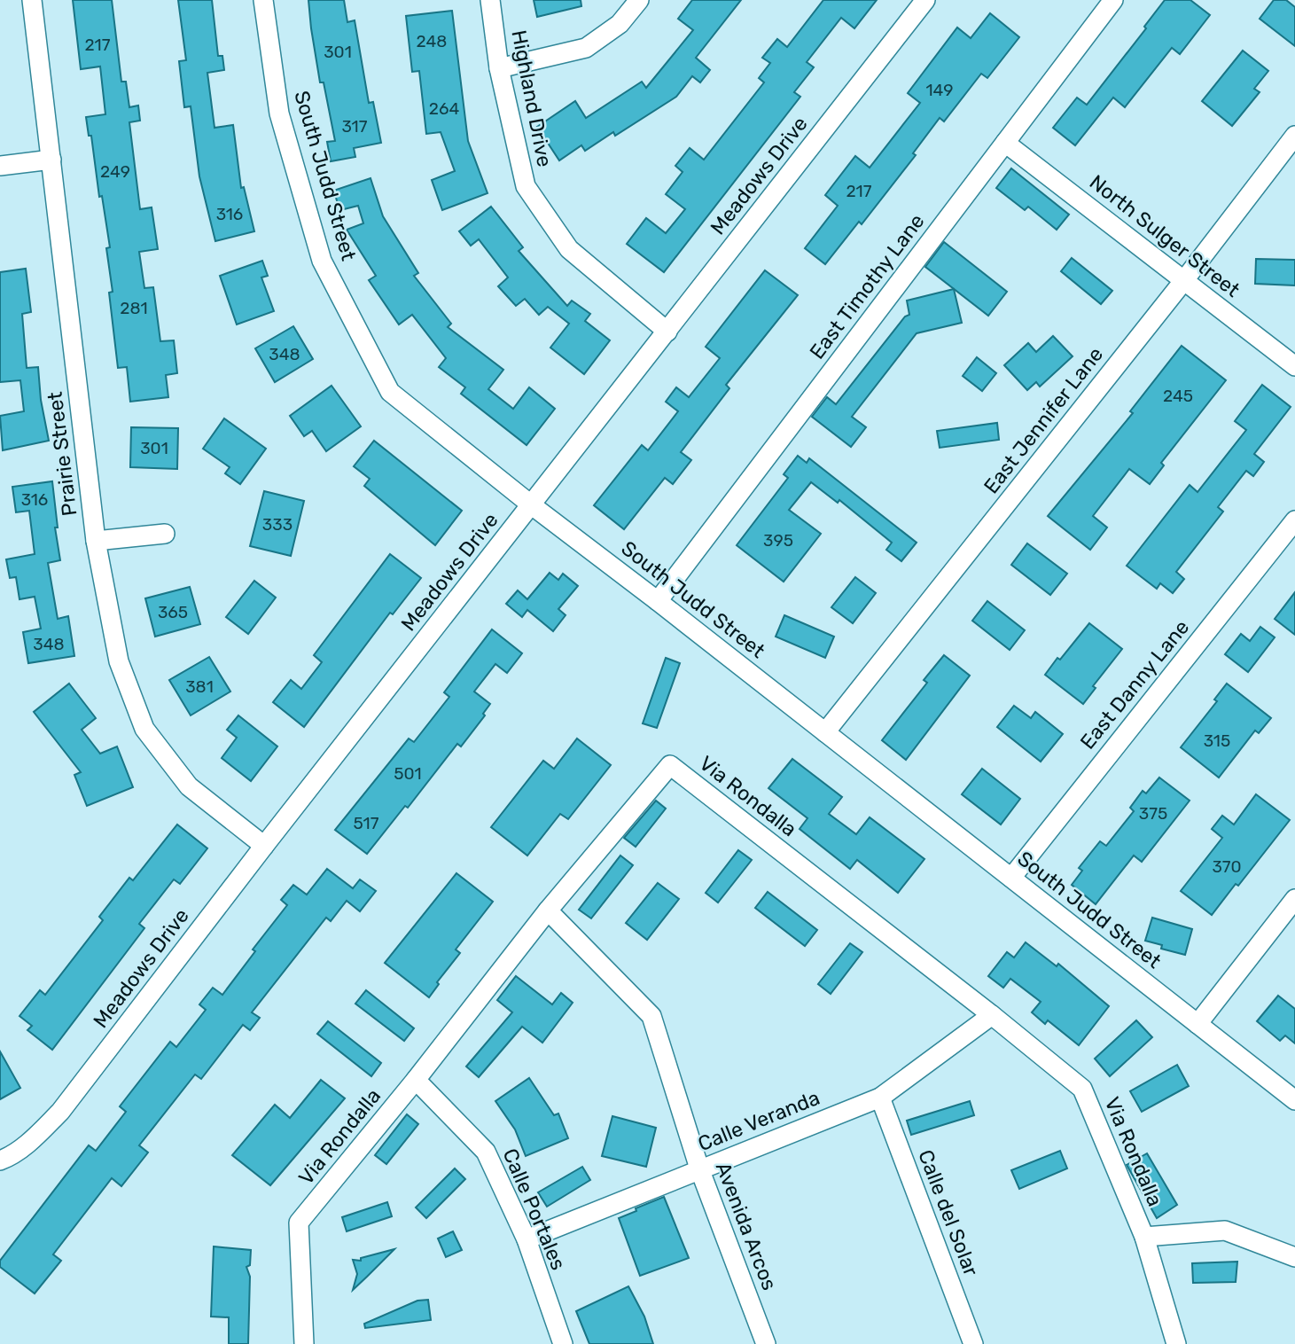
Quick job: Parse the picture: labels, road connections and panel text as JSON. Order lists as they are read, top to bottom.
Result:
{
  "streets": {
    "street": [
      "Highland Drive",
      "South Judd Street",
      "Meadows Drive",
      "North Sulger Street",
      "East Timothy Lane",
      "East Jennifer Lane",
      "Prairie Street",
      "East Danny Lane",
      "Via Rondalla",
      "Calle Veranda",
      "Calle Portales",
      "Calle del Solar",
      "Avenida Arcos"
    ]
  },
  "crossings": [
    ["Highland Drive", "Meadows Drive"],
    ["South Judd Street", "Meadows Drive"],
    ["South Judd Street", "East Timothy Lane"],
    ["South Judd Street", "East Jennifer Lane"],
    ["South Judd Street", "East Danny Lane"],
    ["Meadows Drive", "Prairie Street"],
    ["North Sulger Street", "East Timothy Lane"],
    ["North Sulger Street", "East Jennifer Lane"],
    ["Via Rondalla", "Calle Veranda"],
    ["Via Rondalla", "Calle Portales"],
    ["Via Rondalla", "Avenida Arcos"],
    ["Calle Veranda", "Calle Portales"],
    ["Calle Veranda", "Calle del Solar"],
    ["Calle Veranda", "Avenida Arcos"]
  ],
  "house_numbers": [
    "248",
    "217",
    "301",
    "149",
    "264",
    "317",
    "249",
    "217",
    "316",
    "281",
    "348",
    "245",
    "301",
    "316",
    "333",
    "395",
    "365",
    "348",
    "381",
    "315",
    "501",
    "375",
    "517",
    "370"
  ]
}
